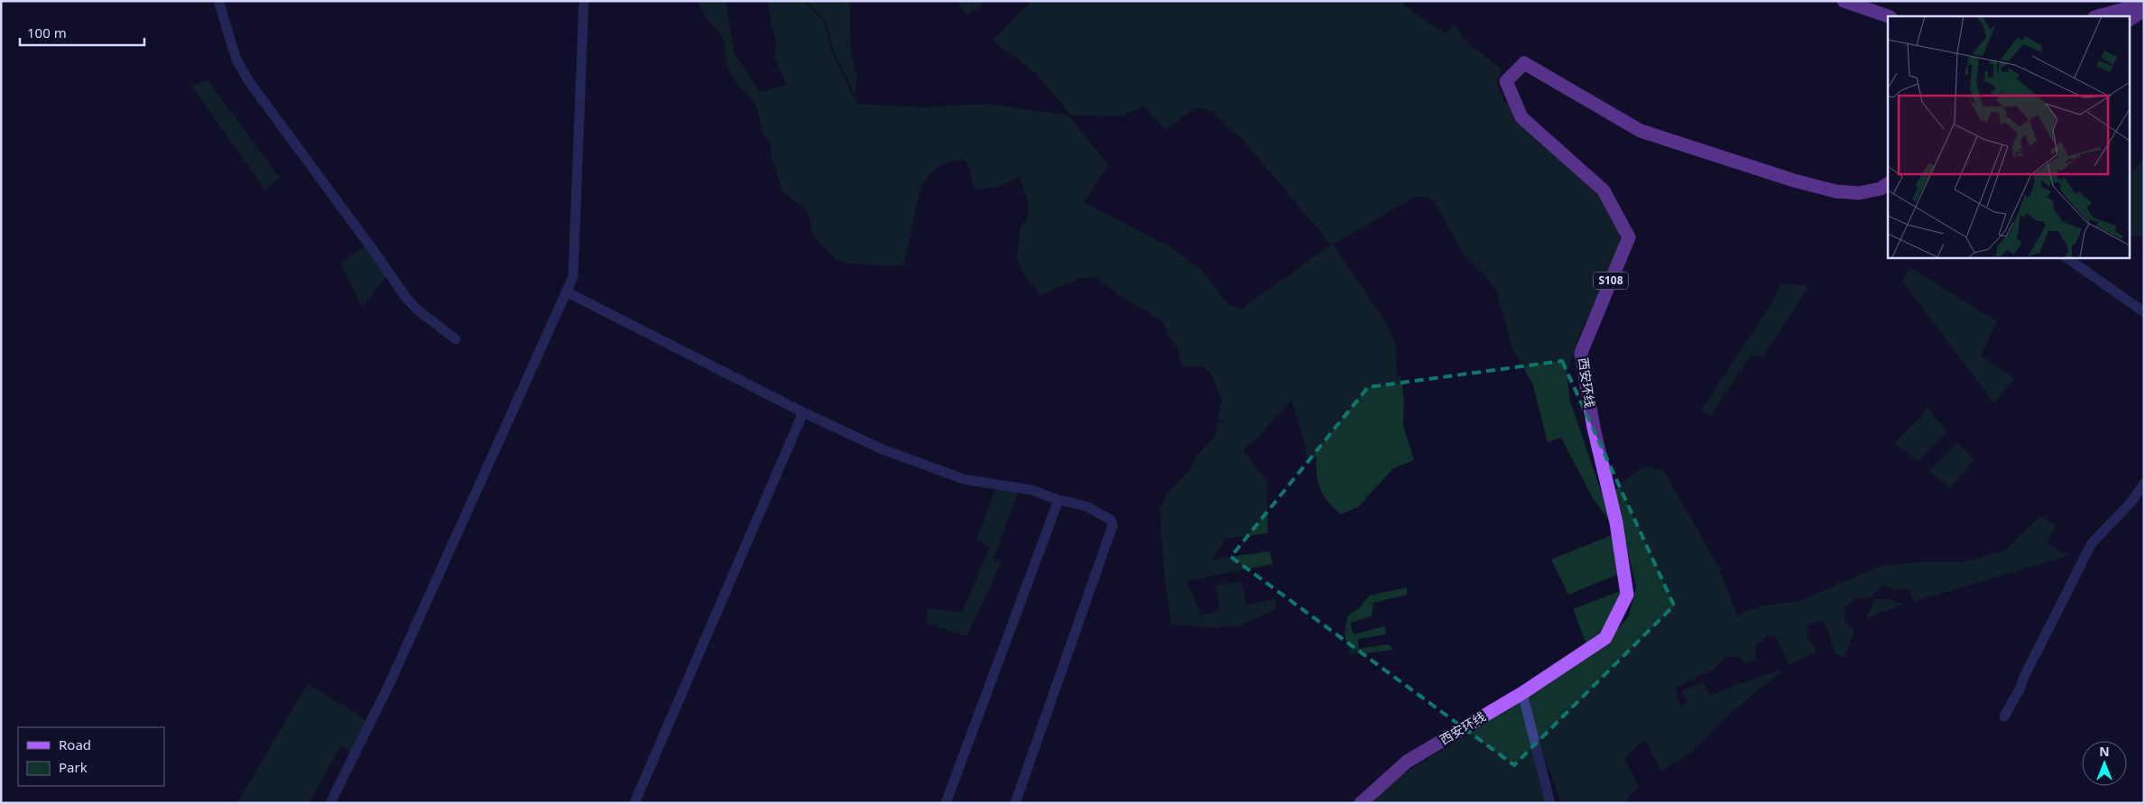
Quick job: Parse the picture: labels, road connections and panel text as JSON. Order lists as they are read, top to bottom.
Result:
{
  "streets": {
    "main road": ["S108", "西安环线"]
  },
  "legend": ["Road", "Park"],
  "scale_bar": "100 m",
  "north": "top"
}
